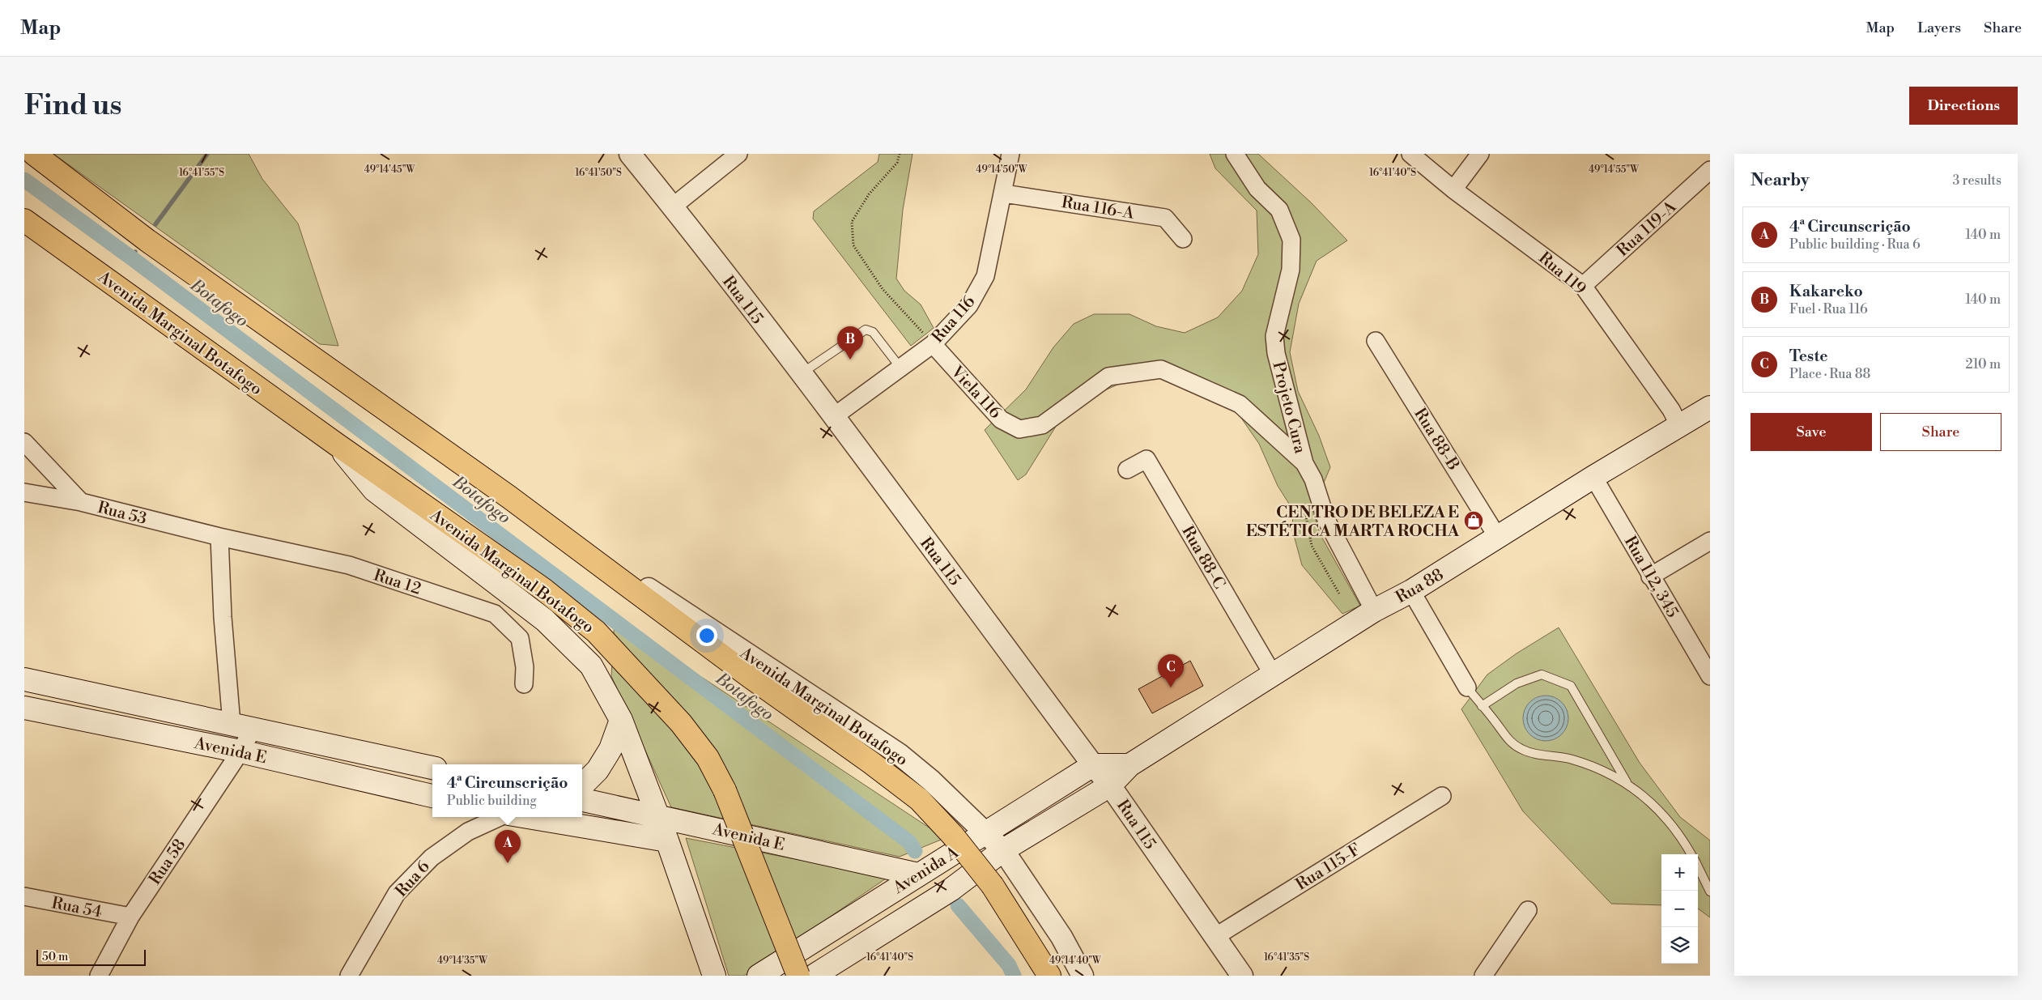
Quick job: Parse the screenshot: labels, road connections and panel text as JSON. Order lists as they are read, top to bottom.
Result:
{
  "streets": {
    "main road": [
      "Avenida Marginal Botafogo",
      "Rua 88",
      "Avenida E",
      "Avenida A"
    ],
    "street": [
      "Rua 116-A",
      "Rua 119-A",
      "Rua 119",
      "Rua 115",
      "Rua 116",
      "Viela 116",
      "Projeto Cura",
      "Rua 88-B",
      "Rua 53",
      "Rua 88-C",
      "Rua 112, 345",
      "Rua 12",
      "Rua 58",
      "Rua 115-F",
      "Rua 6",
      "Rua 54"
    ]
  },
  "crossings": [
    ["Rua 116-A", "Rua 116"],
    ["Rua 119-A", "Rua 119"],
    ["Rua 119", "Rua 88"],
    ["Rua 115", "Rua 116"],
    ["Rua 115", "Rua 88"],
    ["Rua 115", "Rua 115-F"],
    ["Rua 115", "Avenida A"],
    ["Rua 116", "Viela 116"],
    ["Avenida Marginal Botafogo", "Avenida E"],
    ["Avenida Marginal Botafogo", "Avenida A"],
    ["Viela 116", "Projeto Cura"],
    ["Projeto Cura", "Rua 88"],
    ["Rua 88-B", "Rua 88"],
    ["Rua 53", "Rua 12"],
    ["Rua 88-C", "Rua 88"],
    ["Rua 112, 345", "Rua 88"],
    ["Rua 88", "Avenida A"],
    ["Avenida E", "Rua 58"],
    ["Avenida E", "Avenida A"],
    ["Rua 58", "Rua 54"]
  ],
  "water": ["Botafogo"],
  "places": {
    "shop": ["CENTRO DE BELEZA E ESTÉTICA MARTA ROCHA"]
  },
  "scale_bar": "50 m",
  "page": {
    "header": "Map",
    "nav": ["Map", "Layers", "Share"],
    "buttons": [
      "Directions",
      ["Save", "Share"]
    ],
    "title": "Find us",
    "heading": ["Nearby", "3 results"],
    "list": [
      {
        "mark": "A",
        "name": "4ª Circunscrição",
        "note": "Public building · Rua 6",
        "value": "140 m"
      },
      {
        "mark": "B",
        "name": "Kakareko",
        "note": "Fuel · Rua 116",
        "value": "140 m"
      },
      {
        "mark": "C",
        "name": "Teste",
        "note": "Place · Rua 88",
        "value": "210 m"
      }
    ],
    "pins": ["B", "C", "A"],
    "popup": ["4ª Circunscrição", "Public building"],
    "map_buttons": ["+", "−"],
    "scale": "50 m"
  },
  "coordinates": [
    "49°14'55\"W",
    "49°14'45\"W",
    "49°14'50\"W",
    "16°41'55\"S",
    "16°41'50\"S",
    "16°41'40\"S",
    "16°41'35\"S",
    "49°14'35\"W",
    "49°14'40\"W"
  ]
}
